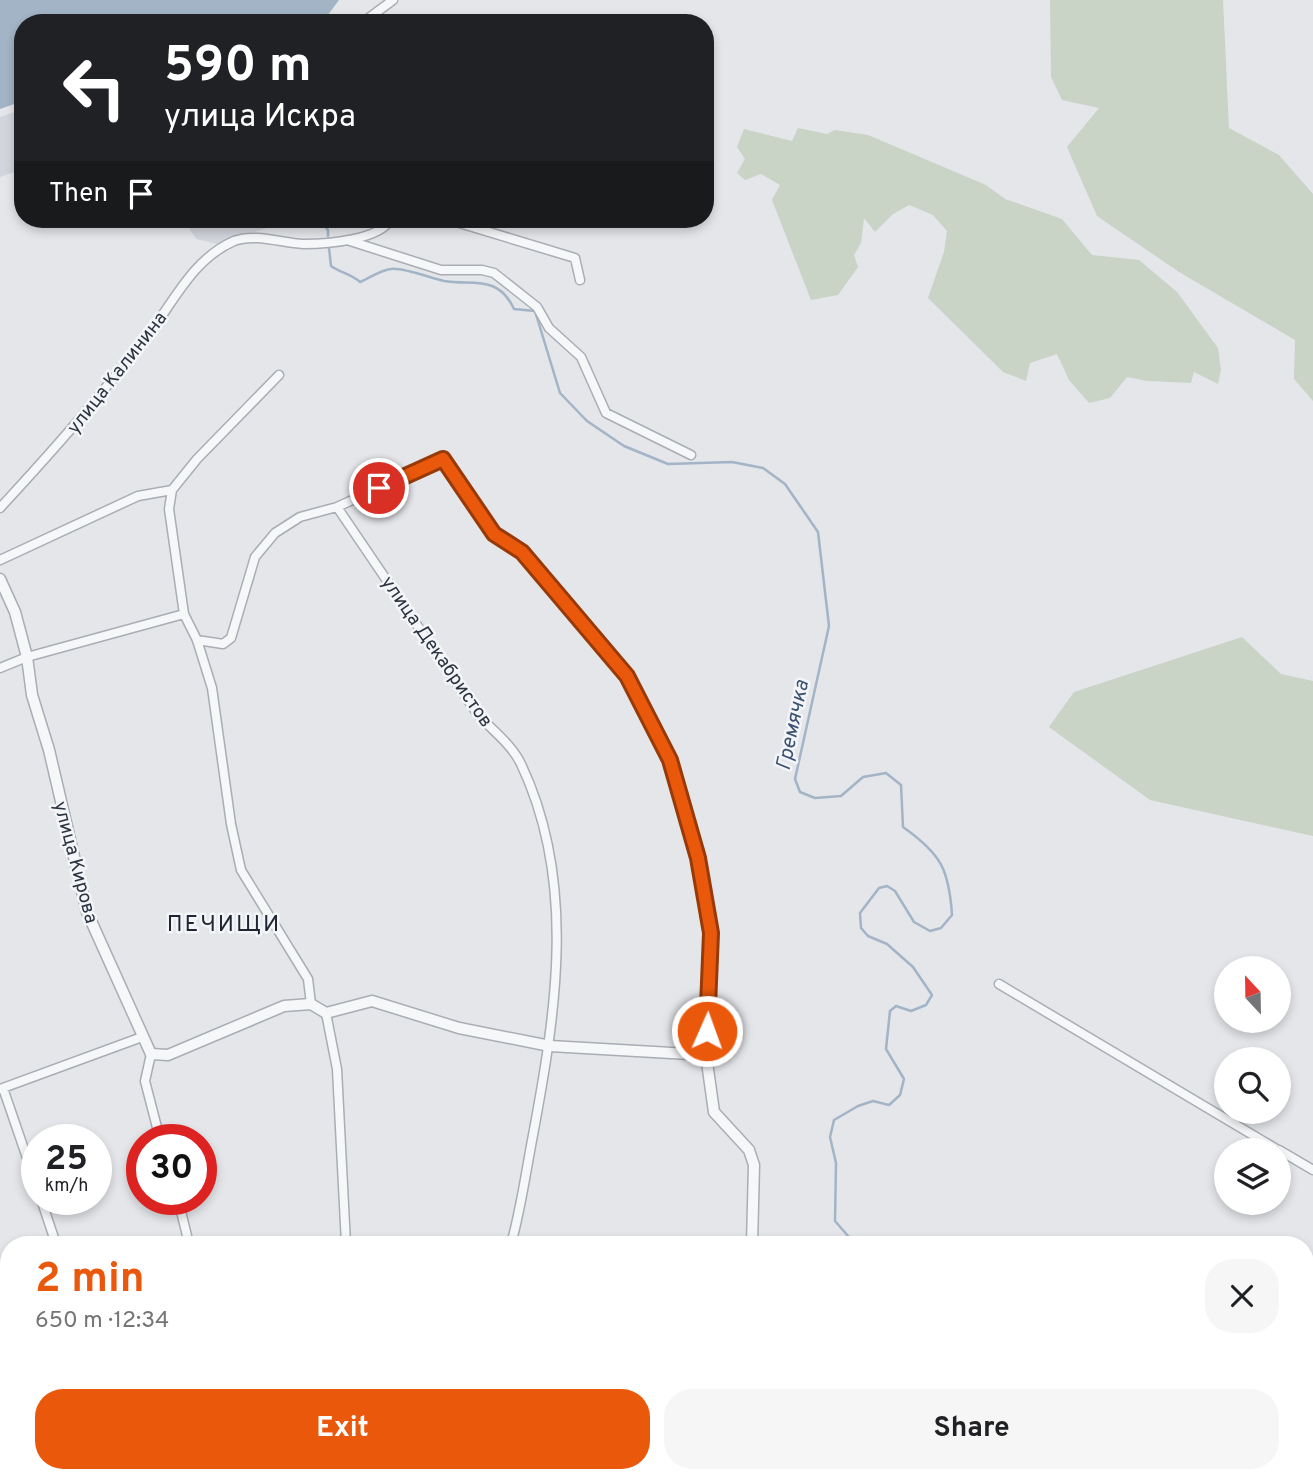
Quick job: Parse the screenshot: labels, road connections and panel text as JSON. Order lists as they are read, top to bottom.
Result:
{
  "streets": {
    "street": ["улица Калинина", "улица Декабристов", "улица Кирова"]
  },
  "districts": ["ПЕЧИЩИ"],
  "water": ["Гремячка"],
  "north": "top",
  "page": {
    "turn": ["590 m", "улица Искра"],
    "then": "Then",
    "speed": "25 km/h",
    "limit": "30",
    "heading": ["2 min", "650 m · 12:34"],
    "buttons": ["Exit", "Share"]
  }
}
